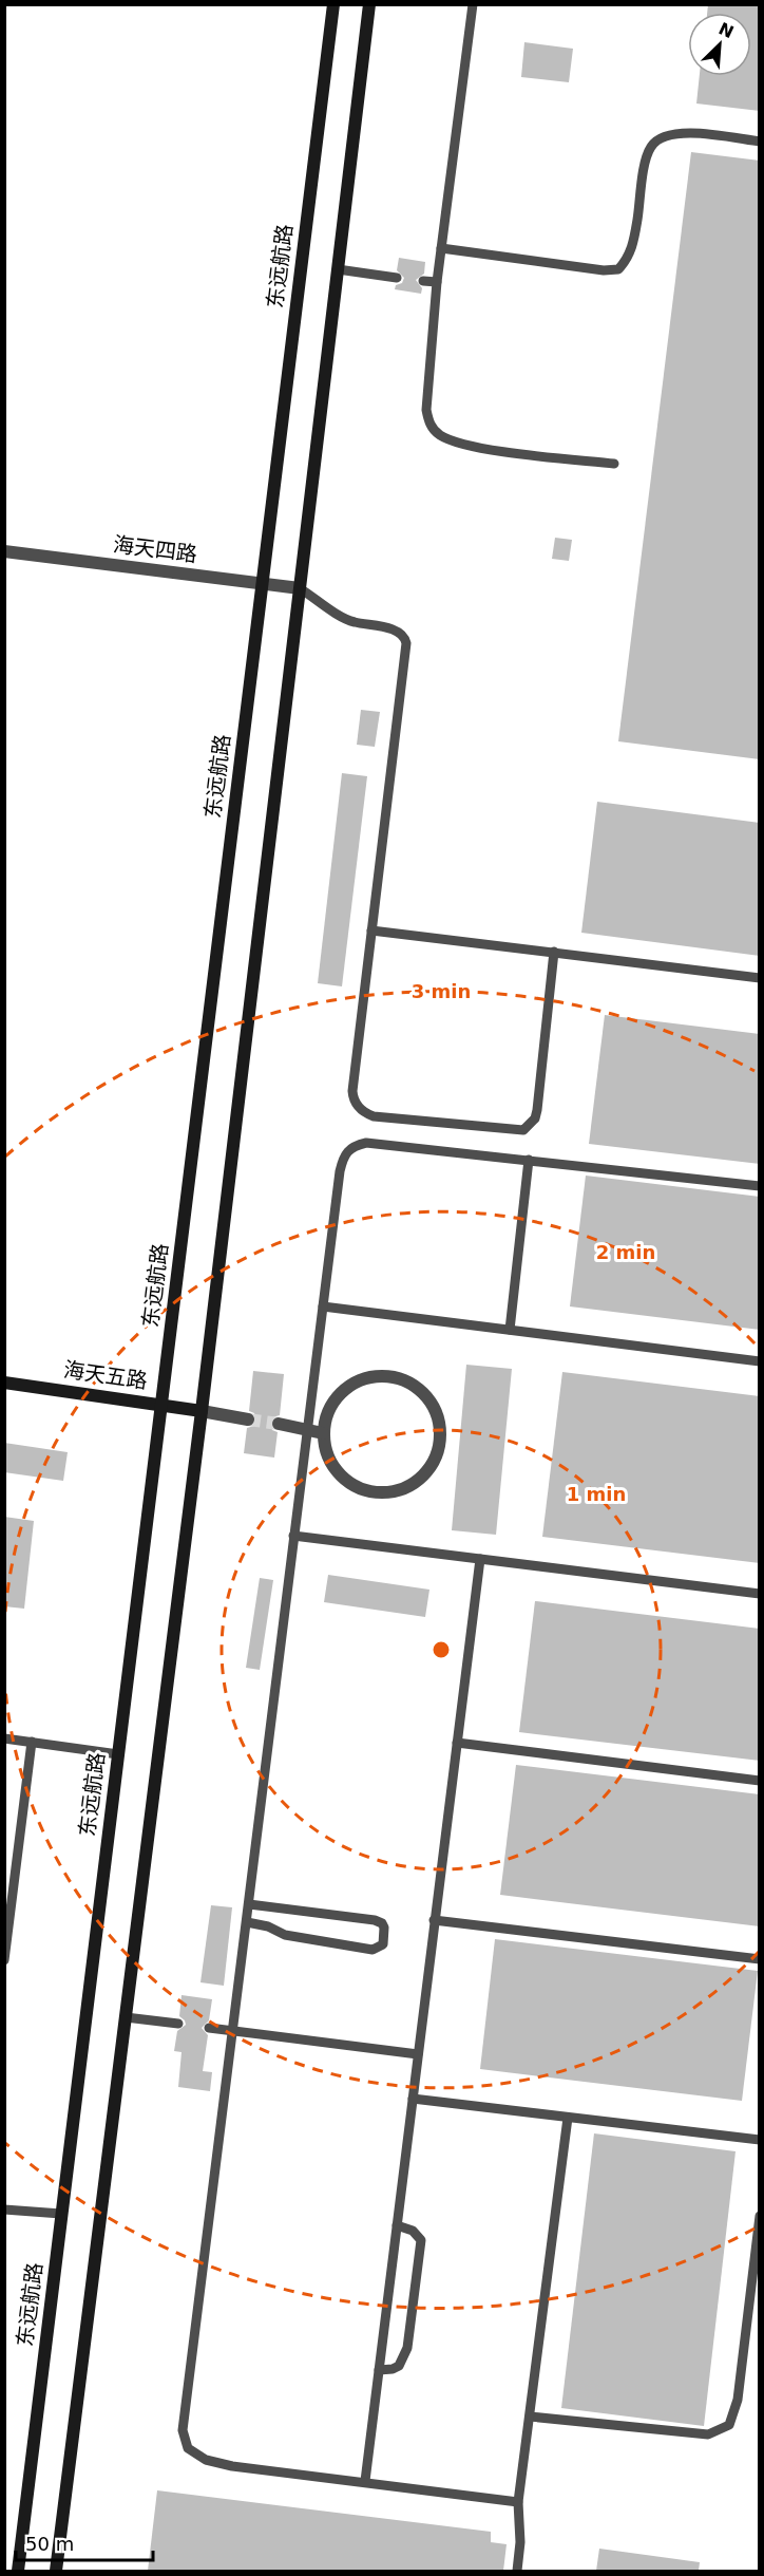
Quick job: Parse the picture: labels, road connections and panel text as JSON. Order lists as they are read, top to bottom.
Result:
{
  "streets": {
    "street": ["东远航路", "海天四路", "海天五路"]
  },
  "crossings": [
    ["东远航路", "海天四路"],
    ["东远航路", "海天五路"]
  ],
  "scale_bar": "50 m",
  "north": "top right",
  "rings": ["3 min", "2 min", "1 min"]
}
